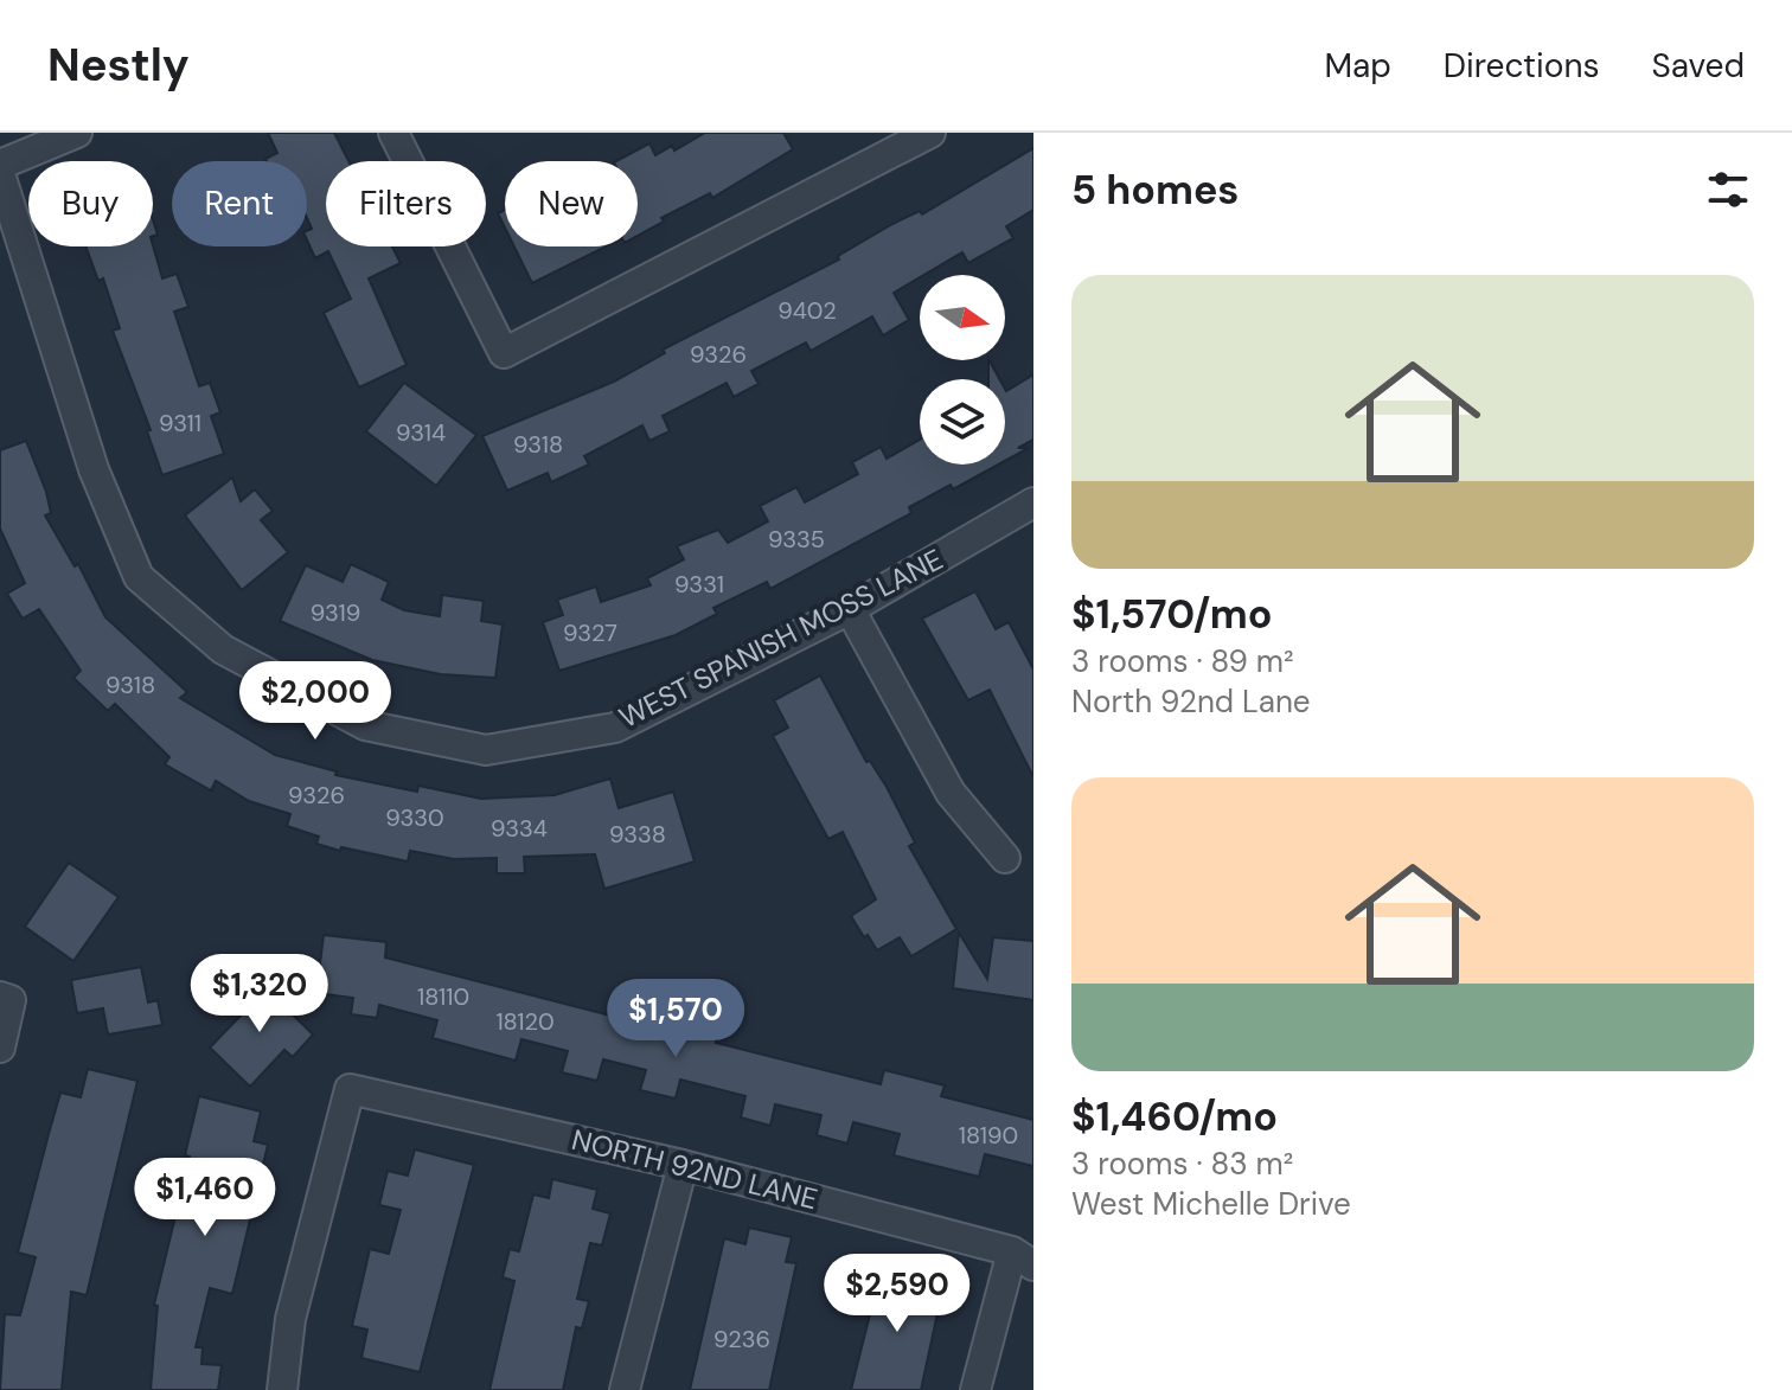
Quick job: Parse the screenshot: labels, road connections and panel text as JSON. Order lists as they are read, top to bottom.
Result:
{
  "streets": {
    "street": ["WEST SPANISH MOSS LANE", "NORTH 92ND LANE"]
  },
  "house_numbers": [
    "9402",
    "9326",
    "9311",
    "9314",
    "9318",
    "9335",
    "9331",
    "9319",
    "9327",
    "9318",
    "9326",
    "9330",
    "9334",
    "9338",
    "18110",
    "18120",
    "18190",
    "9236"
  ],
  "north": "right",
  "page": {
    "header": "Nestly",
    "nav": ["Map", "Directions", "Saved"],
    "heading": "5 homes",
    "chip": [
      "Buy",
      "Rent",
      "Filters",
      "New"
    ],
    "list": [
      {
        "name": "$1,570/mo",
        "note": "3 rooms · 89 m² · North 92nd Lane"
      },
      {
        "name": "$1,460/mo",
        "note": "3 rooms · 83 m² · West Michelle Drive"
      }
    ],
    "price": [
      "$2,000",
      "$1,320",
      "$1,570",
      "$1,460",
      "$2,590"
    ]
  }
}
